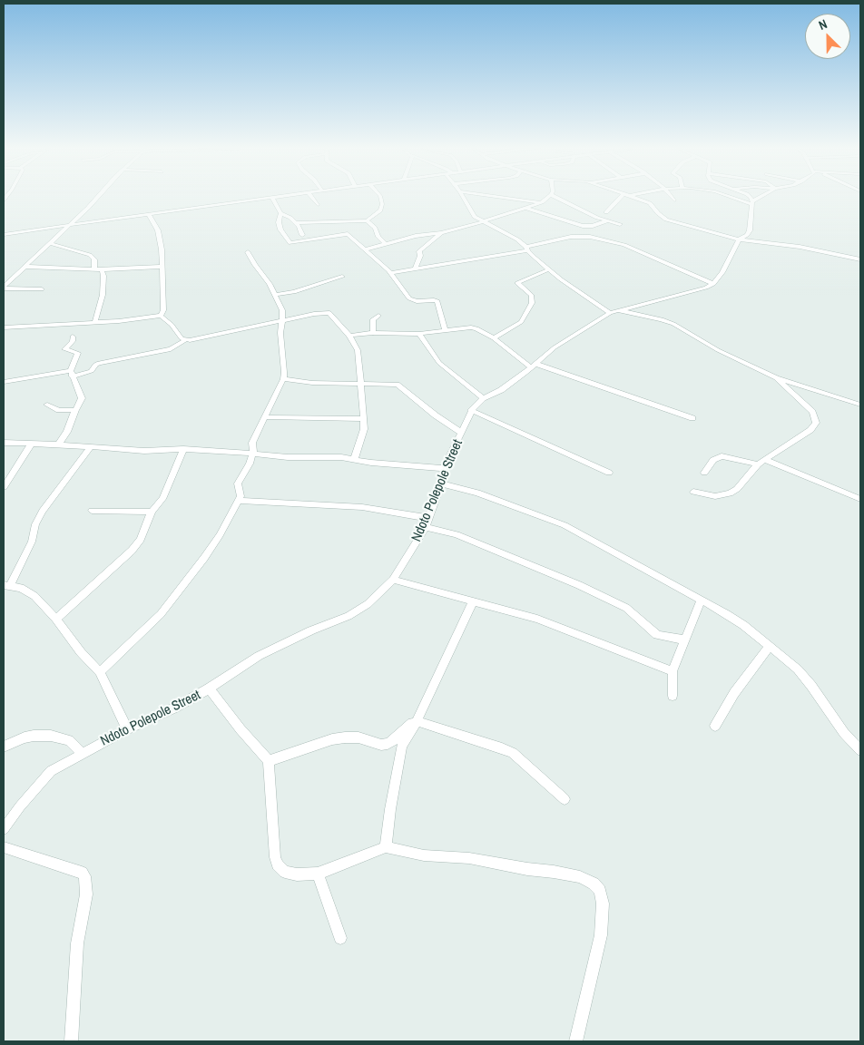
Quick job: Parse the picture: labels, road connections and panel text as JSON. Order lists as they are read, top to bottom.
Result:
{
  "streets": {
    "street": ["Ndoto Polepole Street"]
  },
  "north": "top left"
}
